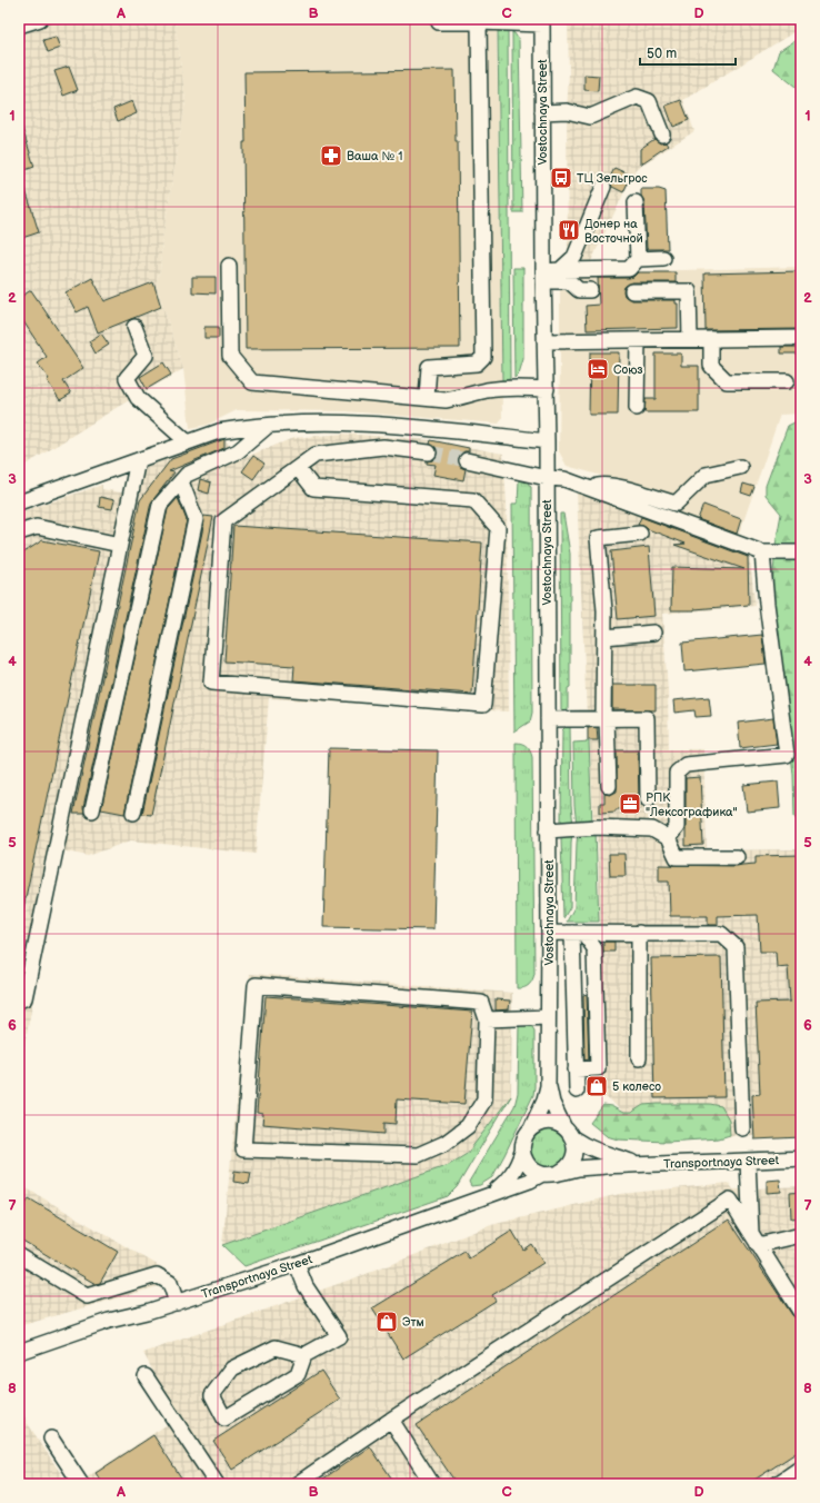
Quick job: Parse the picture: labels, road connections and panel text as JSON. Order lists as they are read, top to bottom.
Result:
{
  "streets": {
    "street": ["Vostochnaya Street", "Transportnaya Street"]
  },
  "crossings": [
    ["Vostochnaya Street", "Transportnaya Street"]
  ],
  "places": {
    "pharmacy": ["Ваша № 1"],
    "bus stop": ["ТЦ Зельгрос"],
    "restaurant": ["Донер на Восточной"],
    "hotel": ["Союз"],
    "office": ["РПК \"Лексографика\""],
    "shop": ["5 колесо", "Этм"]
  },
  "scale_bar": "50 m",
  "grid": {
    "columns": [
      "A",
      "B",
      "C",
      "D"
    ],
    "rows": [
      "1",
      "2",
      "3",
      "4",
      "5",
      "6",
      "7",
      "8"
    ]
  }
}
